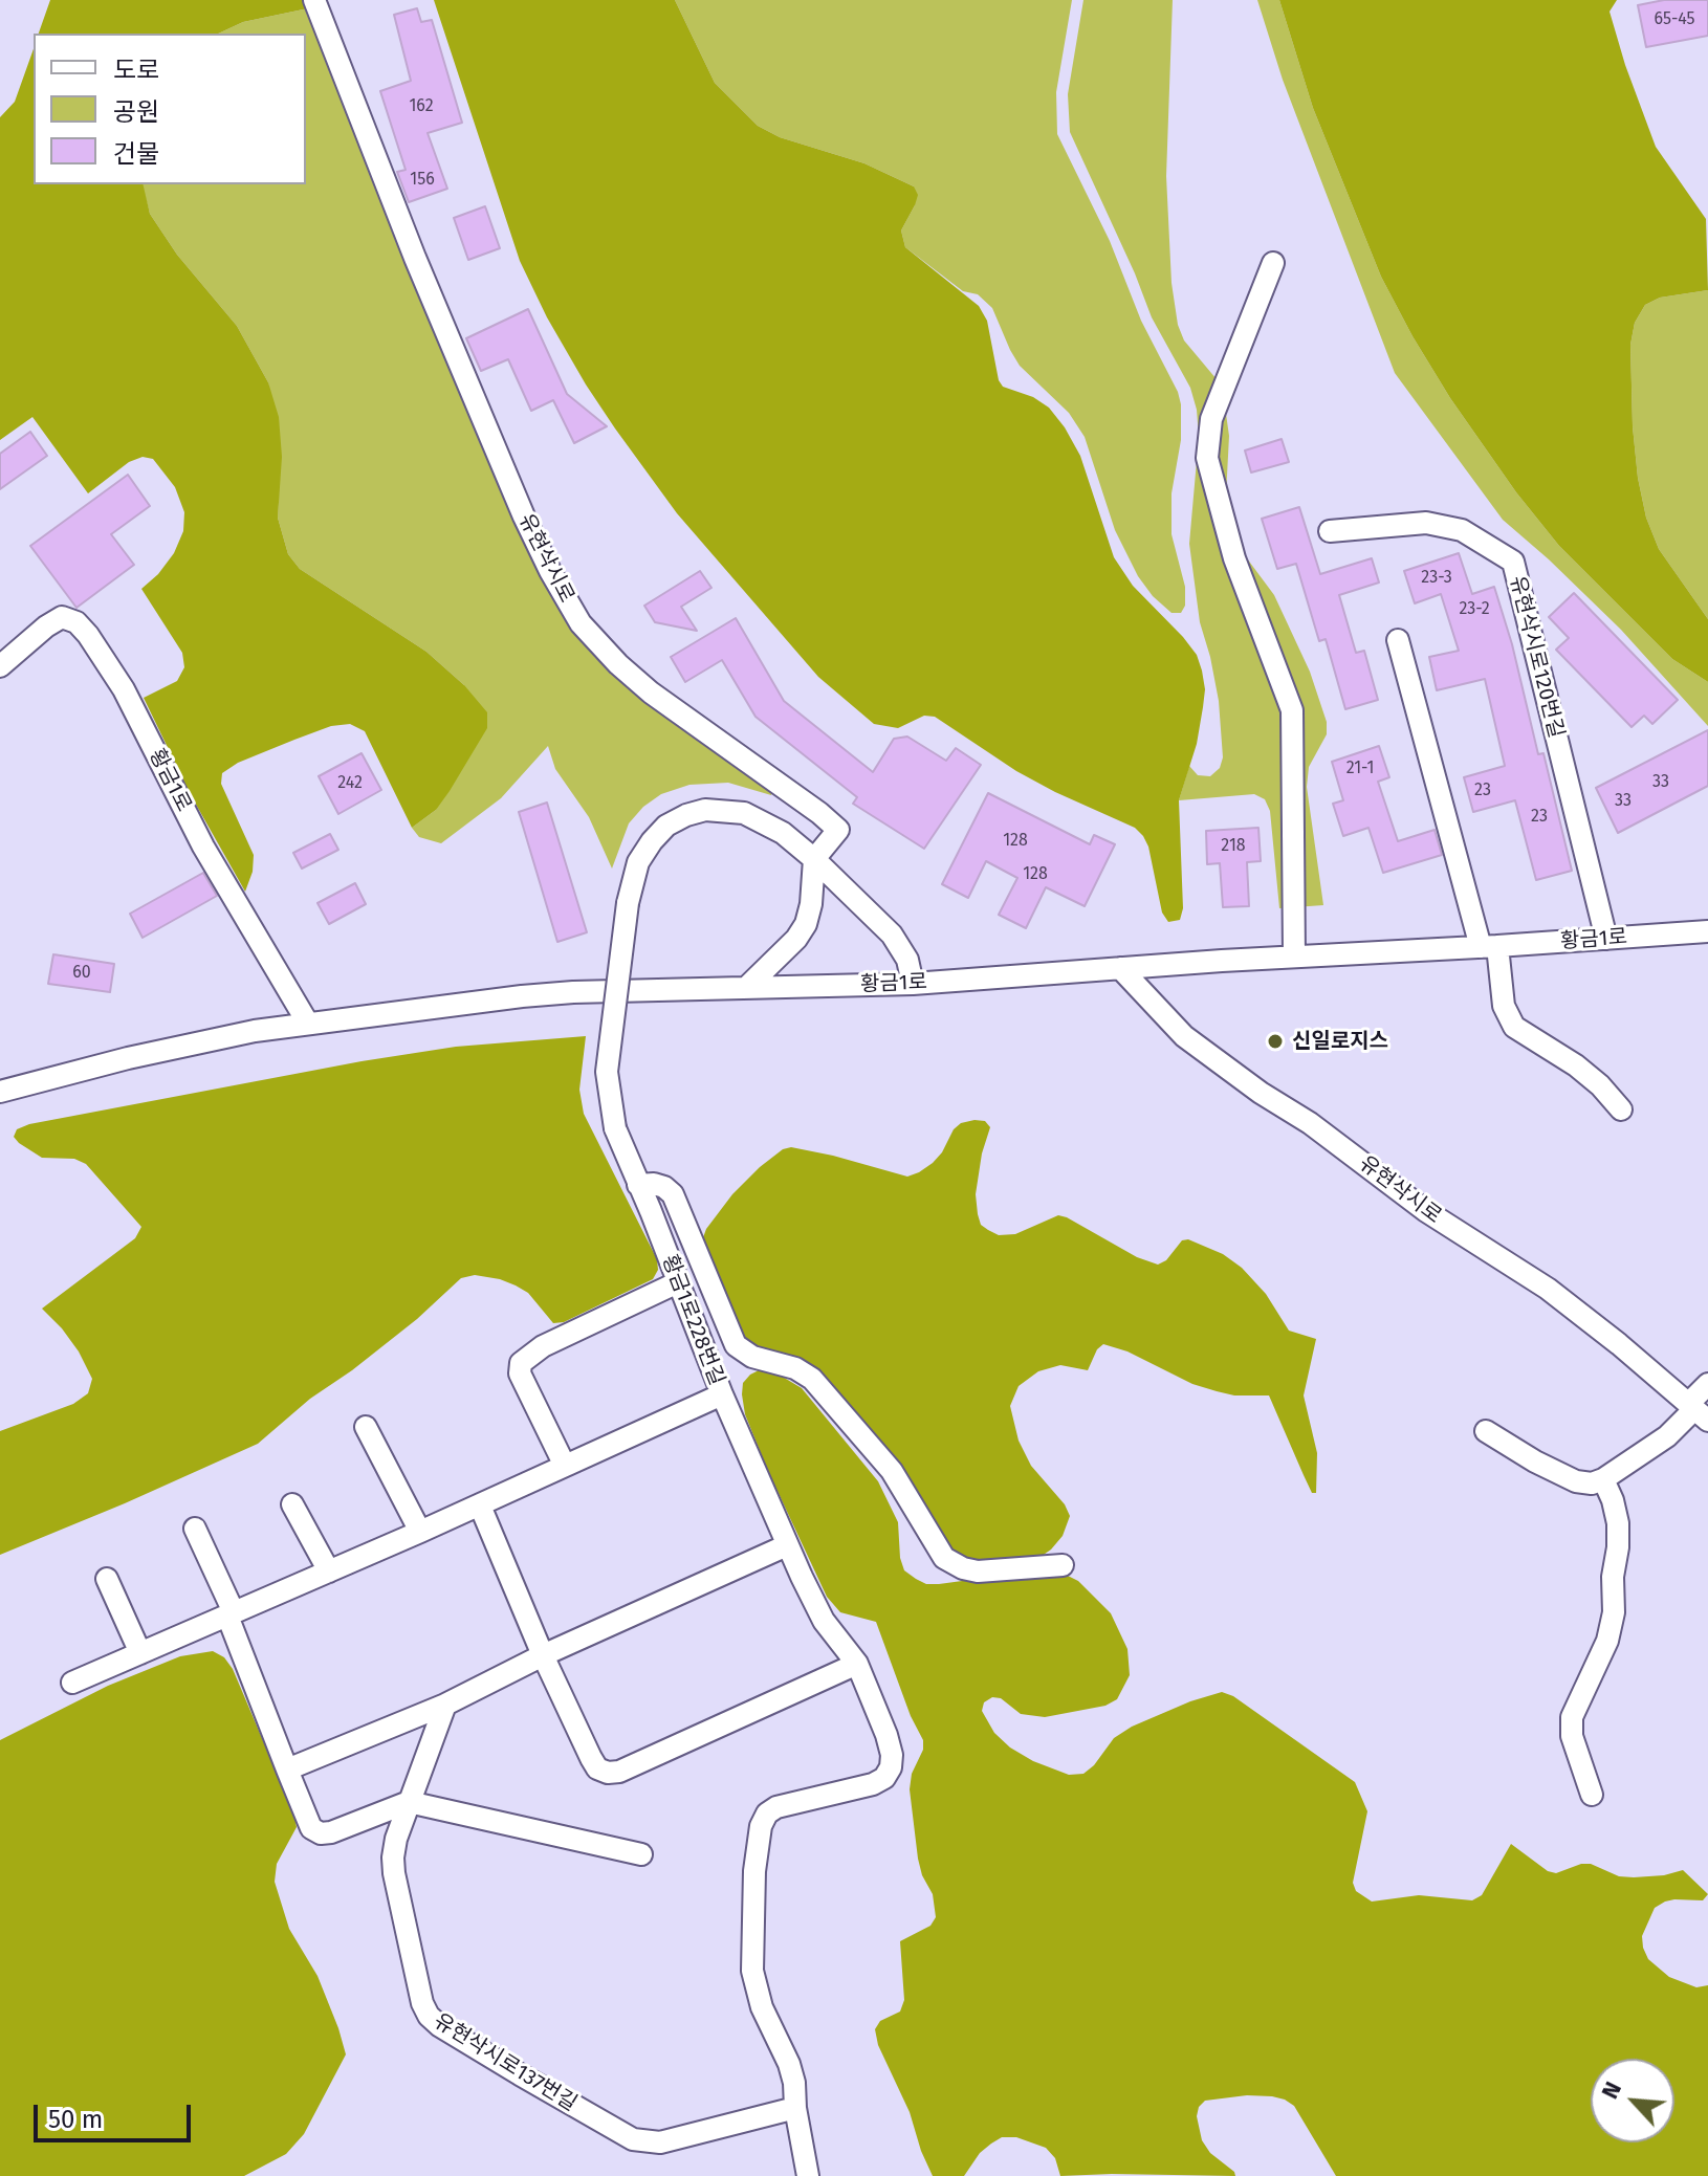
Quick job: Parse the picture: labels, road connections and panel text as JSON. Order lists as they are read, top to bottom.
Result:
{
  "streets": {
    "street": [
      "유현삭시로",
      "유현삭시로120번길",
      "황금1로",
      "황금1로228번길",
      "유현삭시로137번길"
    ]
  },
  "crossings": [
    ["유현삭시로", "황금1로"],
    ["유현삭시로", "황금1로228번길"],
    ["유현삭시로120번길", "황금1로"]
  ],
  "places": ["신일로지스"],
  "house_numbers": [
    "65-45",
    "162",
    "156",
    "23-3",
    "23-2",
    "21-1",
    "33",
    "242",
    "23",
    "33",
    "23",
    "128",
    "218",
    "128",
    "60"
  ],
  "legend": ["도로", "공원", "건물"],
  "scale_bar": "50 m",
  "north": "top left"
}
